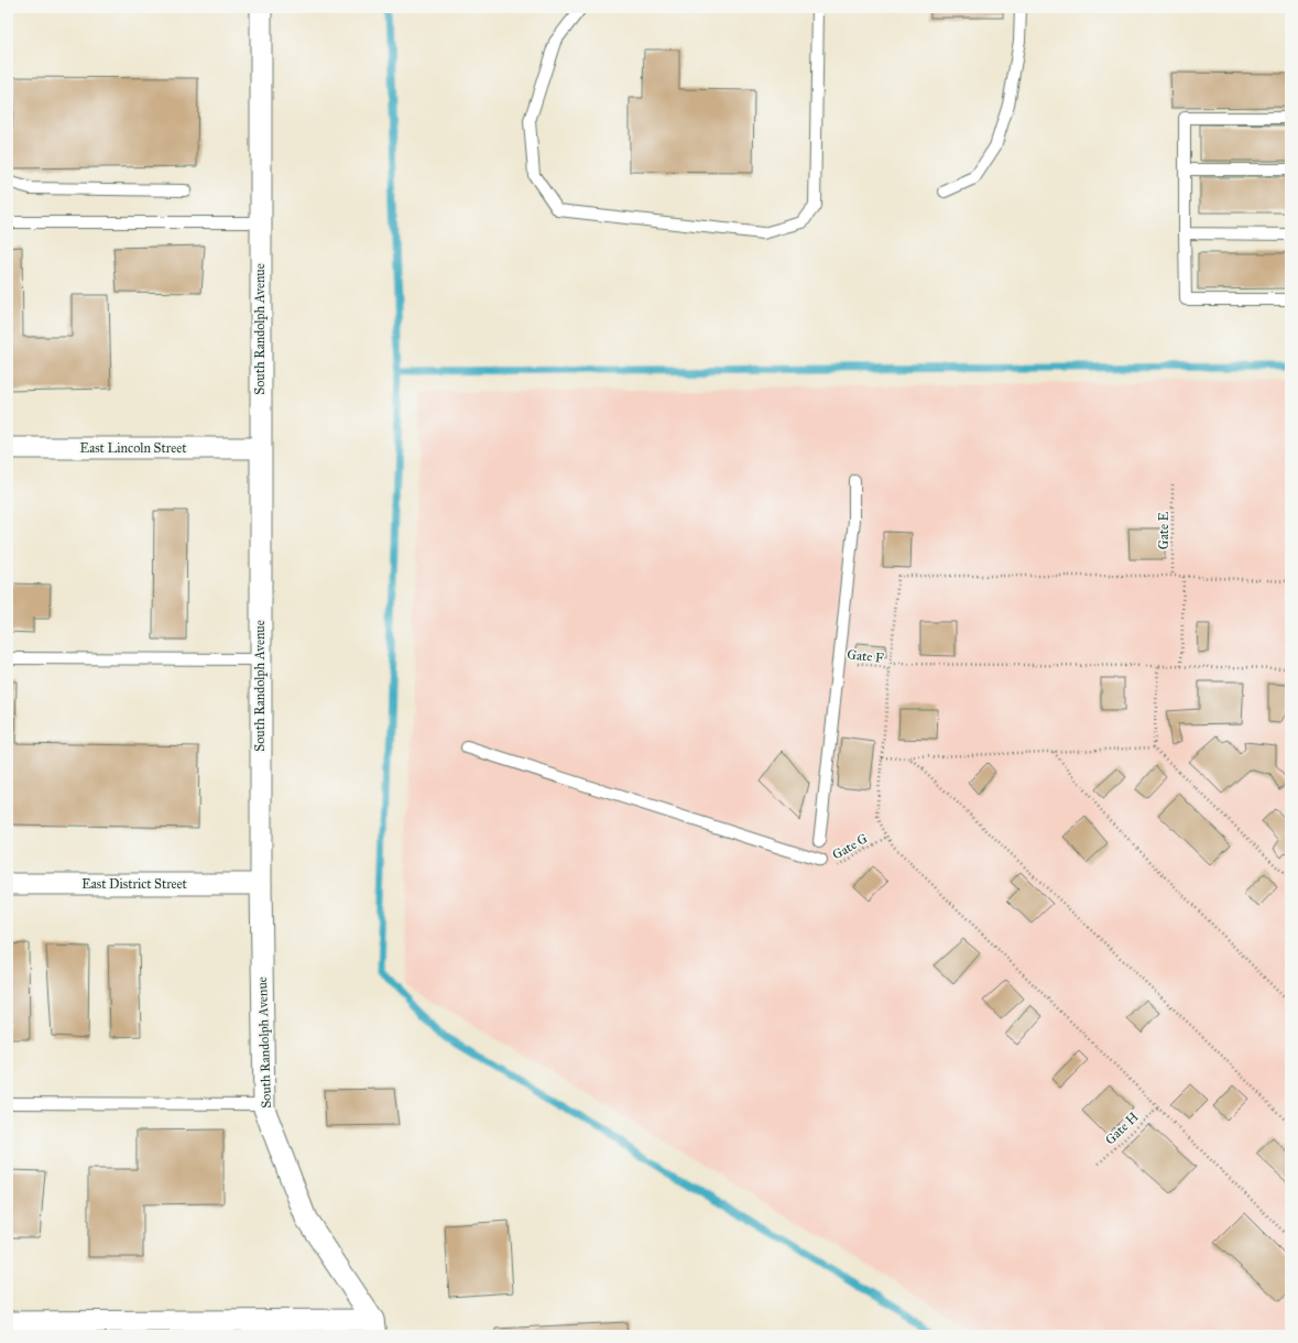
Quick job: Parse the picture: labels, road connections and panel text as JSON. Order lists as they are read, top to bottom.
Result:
{
  "streets": {
    "street": ["South Randolph Avenue", "East Lincoln Street", "East District Street"],
    "path": [
      "Gate E",
      "Gate F",
      "Gate G",
      "Gate H"
    ]
  },
  "crossings": [
    ["South Randolph Avenue", "East Lincoln Street"],
    ["South Randolph Avenue", "East District Street"]
  ]
}
